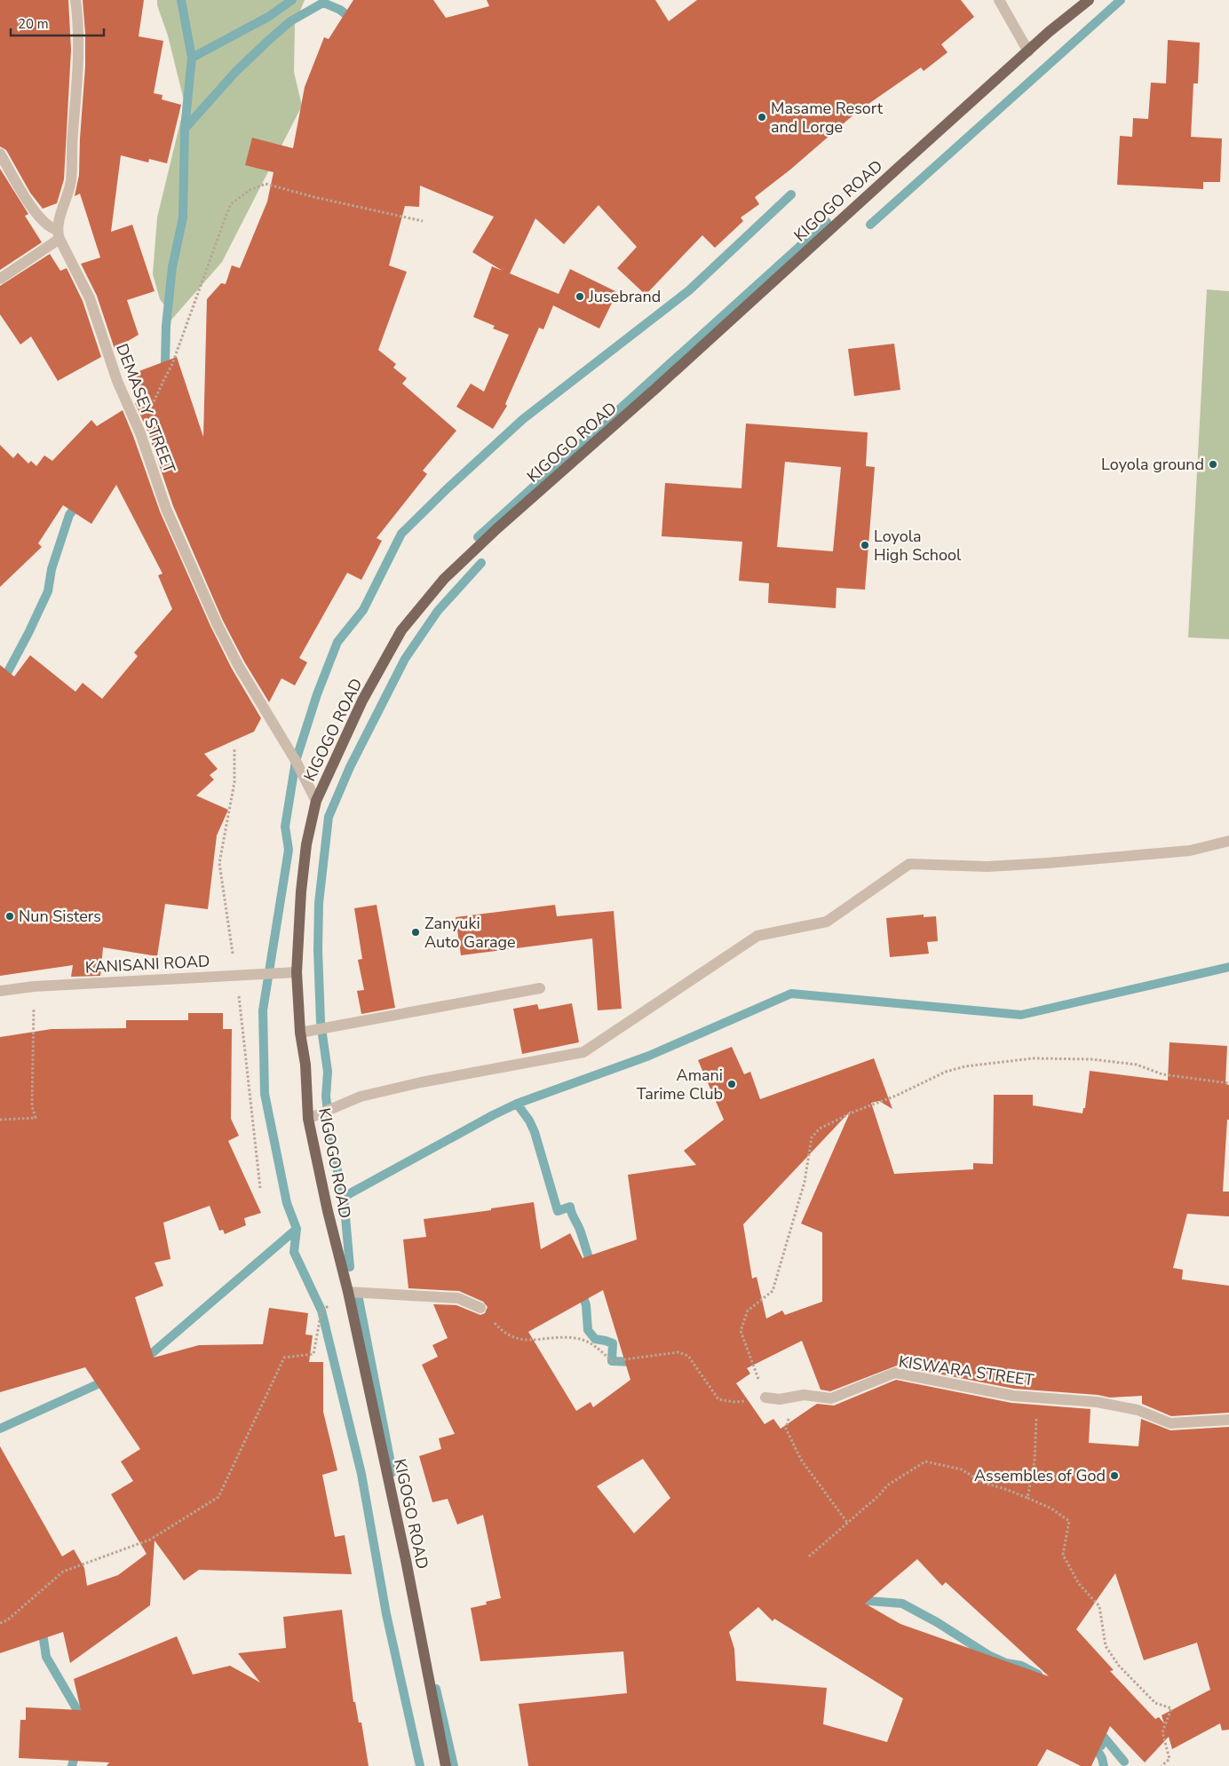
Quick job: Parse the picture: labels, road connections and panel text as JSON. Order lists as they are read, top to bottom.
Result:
{
  "streets": {
    "main road": ["KIGOGO ROAD"],
    "street": ["DEMASEY STREET", "KANISANI ROAD", "KISWARA STREET"]
  },
  "crossings": [
    ["KIGOGO ROAD", "DEMASEY STREET"],
    ["KIGOGO ROAD", "KANISANI ROAD"]
  ],
  "places": [
    "Masame Resort and Lorge",
    "Jusebrand",
    "Loyola ground",
    "Loyola High School",
    "Nun Sisters",
    "Zanyuki Auto Garage",
    "Amani Tarime Club",
    "Assembles of God"
  ],
  "scale_bar": "20 m"
}
